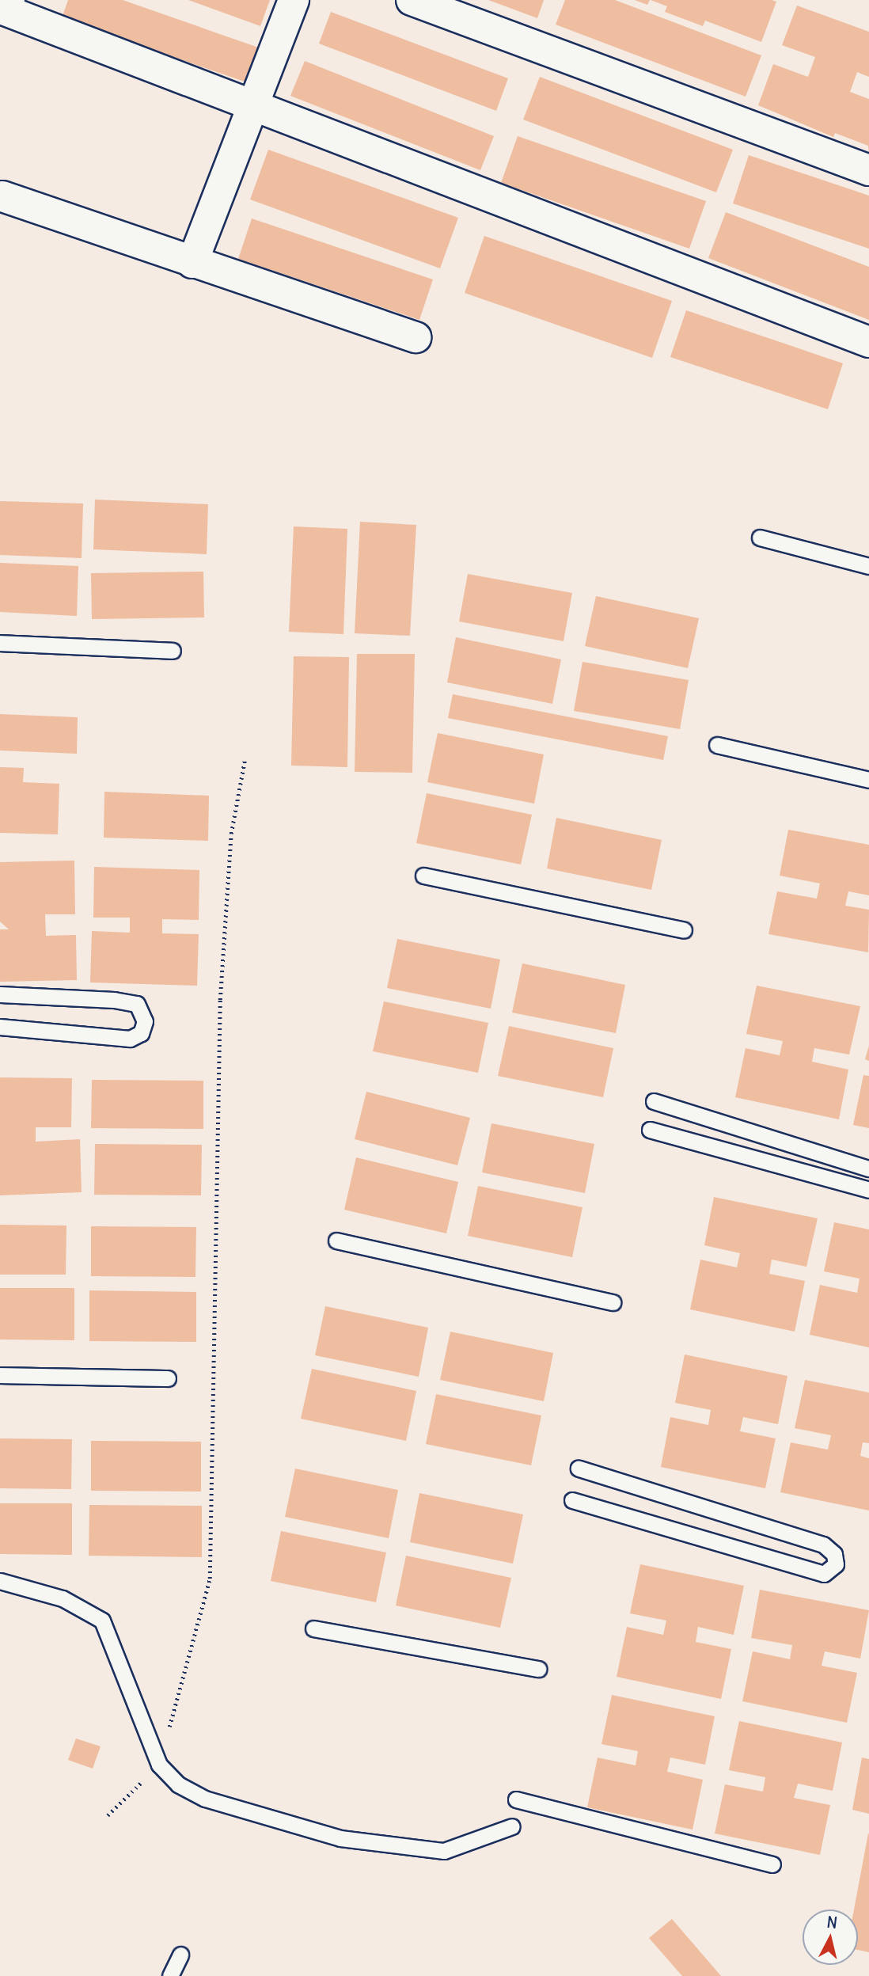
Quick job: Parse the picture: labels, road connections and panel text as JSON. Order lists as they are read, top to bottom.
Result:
{
  "north": "top"
}
